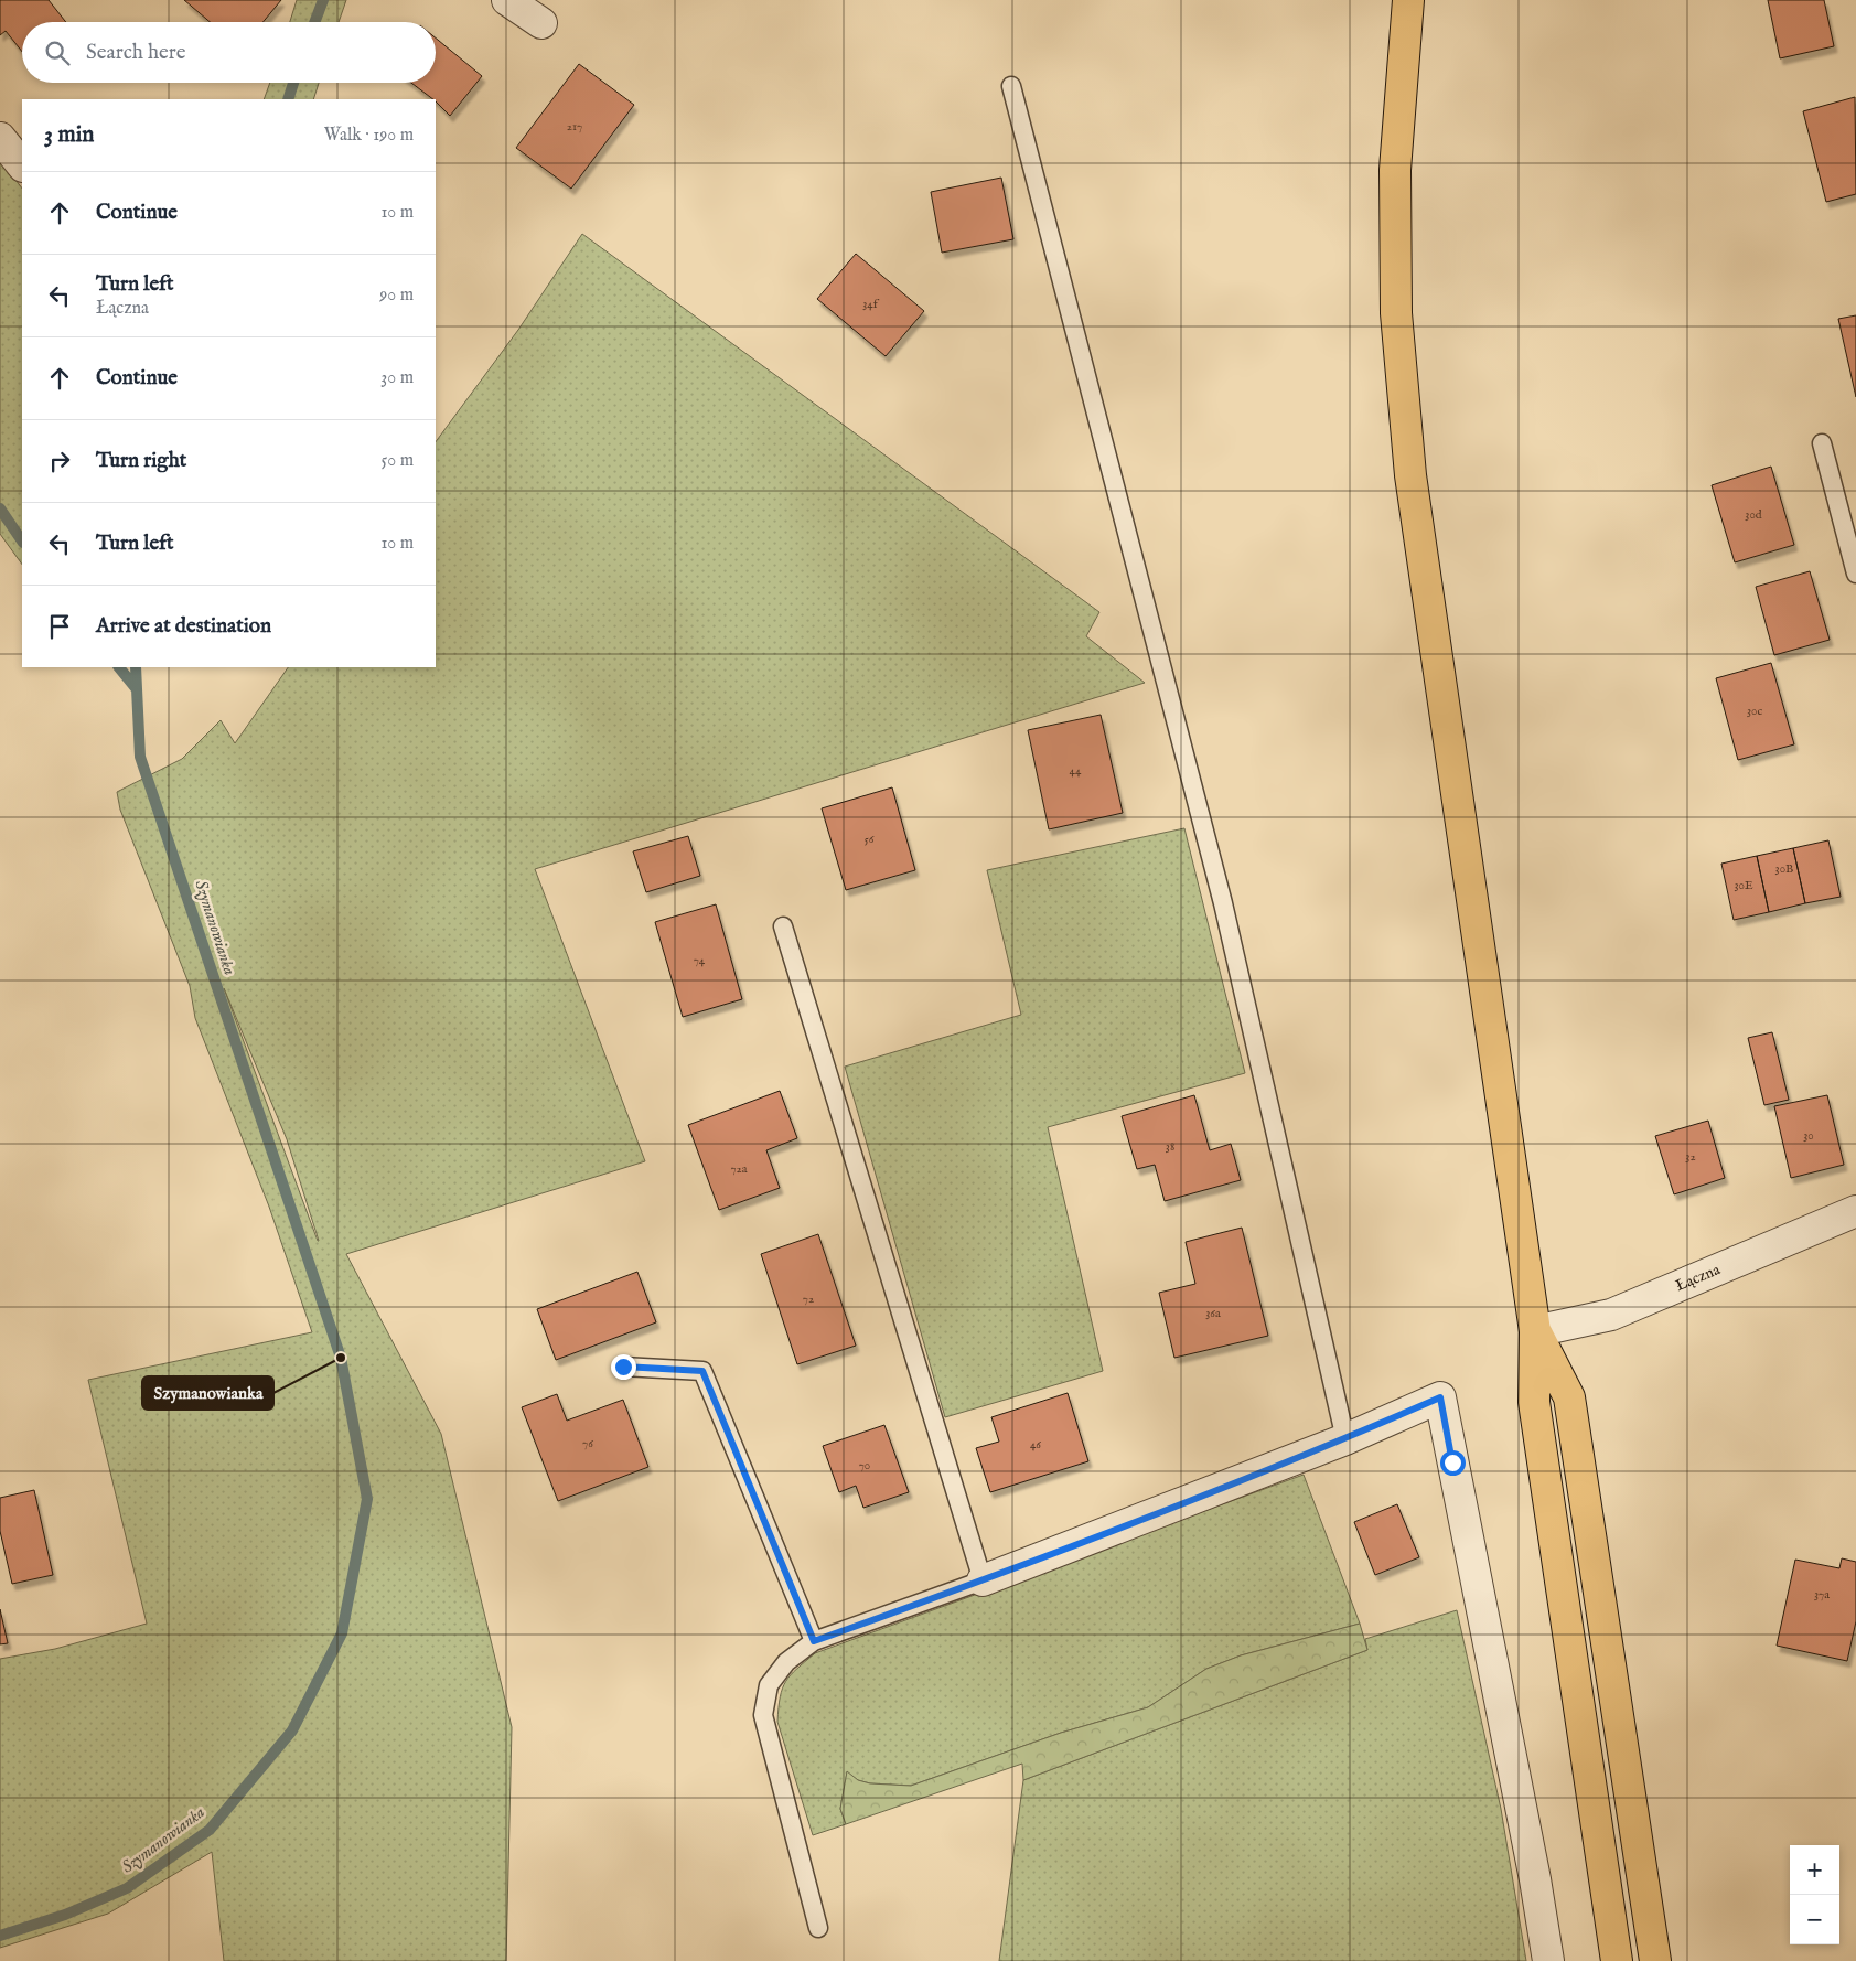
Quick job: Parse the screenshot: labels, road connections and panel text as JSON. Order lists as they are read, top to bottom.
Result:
{
  "streets": {
    "street": ["Łączna"]
  },
  "water": ["Szymanowianka"],
  "places": ["Szymanowianka"],
  "house_numbers": [
    "217",
    "34f",
    "30d",
    "30c",
    "44",
    "56",
    "30B",
    "30E",
    "74",
    "30",
    "38",
    "32",
    "72a",
    "72",
    "36a",
    "76",
    "46",
    "70",
    "37a"
  ],
  "page": {
    "search": "Search here",
    "heading": ["3 min", "Walk · 190 m"],
    "list": [
      ["Continue", "10 m"],
      ["Turn left", "Łączna", "90 m"],
      ["Continue", "30 m"],
      ["Turn right", "50 m"],
      ["Turn left", "10 m"],
      "Arrive at destination"
    ],
    "map_buttons": ["+", "−"]
  }
}
